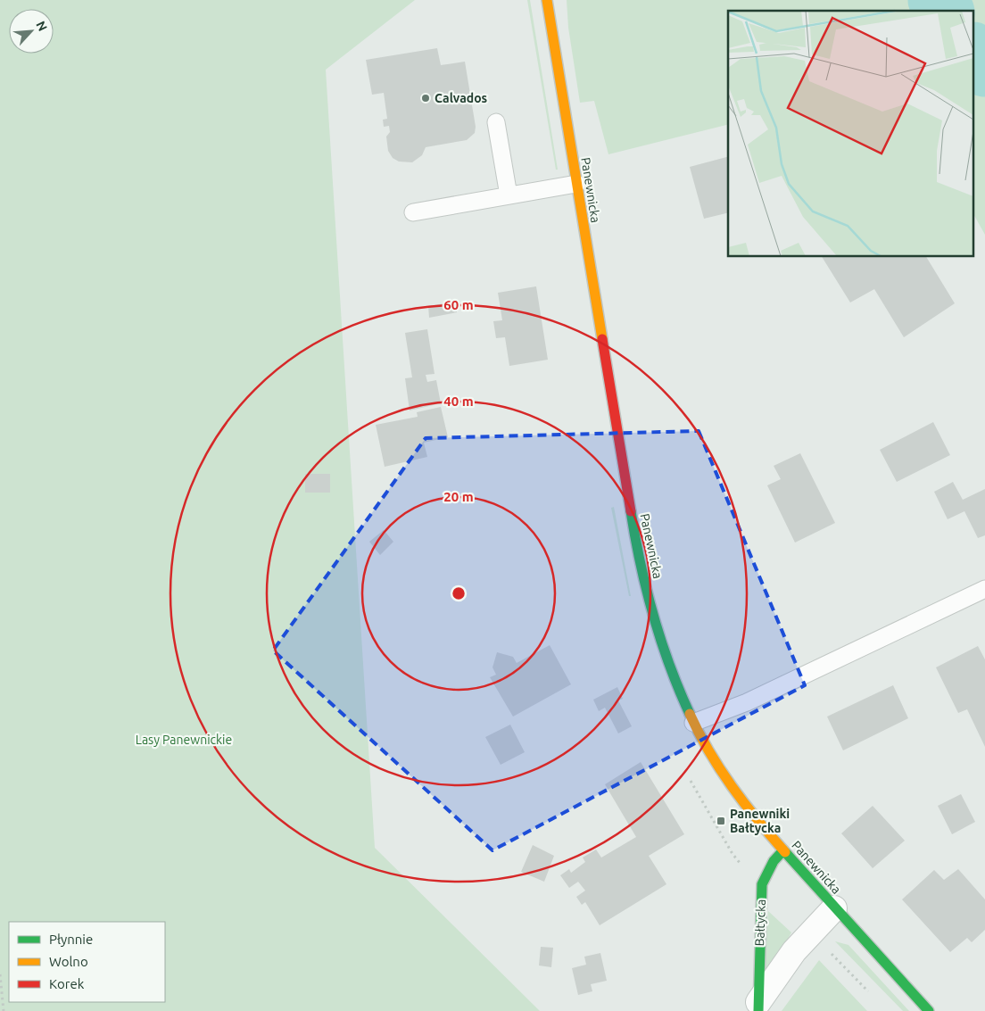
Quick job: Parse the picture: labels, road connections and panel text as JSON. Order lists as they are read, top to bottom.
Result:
{
  "streets": {
    "street": ["Panewnicka", "Bałtycka"]
  },
  "crossings": [
    ["Panewnicka", "Bałtycka"]
  ],
  "parks": ["Lasy Panewnickie"],
  "places": {
    "other": ["Calvados"],
    "transit": ["Panewniki Bałtycka"]
  },
  "legend": ["Płynnie", "Wolno", "Korek"],
  "north": "top right",
  "rings": ["60 m", "40 m", "20 m"]
}
